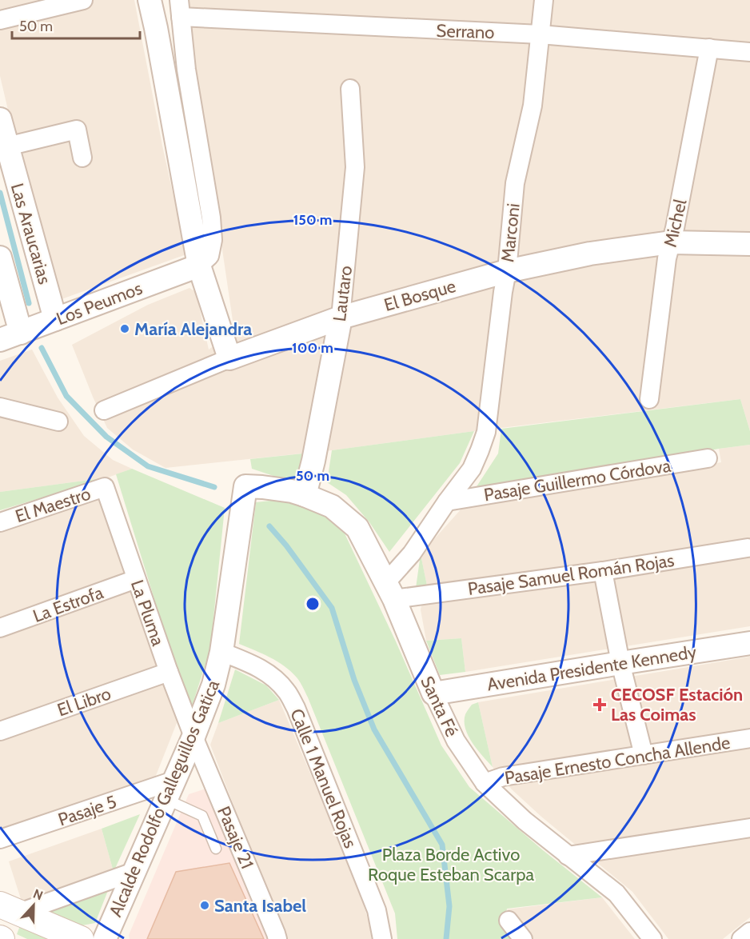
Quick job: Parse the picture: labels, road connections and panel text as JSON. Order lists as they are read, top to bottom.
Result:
{
  "streets": {
    "street": [
      "Serrano",
      "Michel",
      "Marconi",
      "Las Araucarias",
      "Lautaro",
      "El Bosque",
      "Los Peumos",
      "Pasaje Guillermo Córdova",
      "El Maestro",
      "Pasaje Samuel Román Rojas",
      "La Estrofa",
      "La Pluma",
      "Avenida Presidente Kennedy",
      "El Libro",
      "Santa Fé",
      "Pasaje Ernesto Concha Allende",
      "Calle 1 Manuel Rojas",
      "Alcalde Rodolfo Galleguillos Gatica",
      "Pasaje 5",
      "Pasaje 21"
    ]
  },
  "crossings": [
    ["Serrano", "Michel"],
    ["Serrano", "Marconi"],
    ["Michel", "El Bosque"],
    ["Marconi", "El Bosque"],
    ["Marconi", "Pasaje Guillermo Córdova"],
    ["Marconi", "Pasaje Samuel Román Rojas"],
    ["Marconi", "Santa Fé"],
    ["Las Araucarias", "Los Peumos"],
    ["Lautaro", "El Bosque"],
    ["Lautaro", "Santa Fé"],
    ["El Maestro", "La Pluma"],
    ["Pasaje Samuel Román Rojas", "Santa Fé"],
    ["La Estrofa", "La Pluma"],
    ["La Pluma", "El Libro"],
    ["La Pluma", "Alcalde Rodolfo Galleguillos Gatica"],
    ["La Pluma", "Pasaje 21"],
    ["Avenida Presidente Kennedy", "Santa Fé"],
    ["Santa Fé", "Pasaje Ernesto Concha Allende"],
    ["Santa Fé", "Alcalde Rodolfo Galleguillos Gatica"],
    ["Calle 1 Manuel Rojas", "Alcalde Rodolfo Galleguillos Gatica"],
    ["Alcalde Rodolfo Galleguillos Gatica", "Pasaje 5"],
    ["Alcalde Rodolfo Galleguillos Gatica", "Pasaje 21"]
  ],
  "parks": ["Plaza Borde Activo Roque Esteban Scarpa"],
  "places": {
    "other": ["María Alejandra", "Santa Isabel"],
    "health": ["CECOSF Estación Las Coimas"]
  },
  "scale_bar": "50 m",
  "north": "top",
  "rings": ["150 m", "100 m", "50 m"]
}
